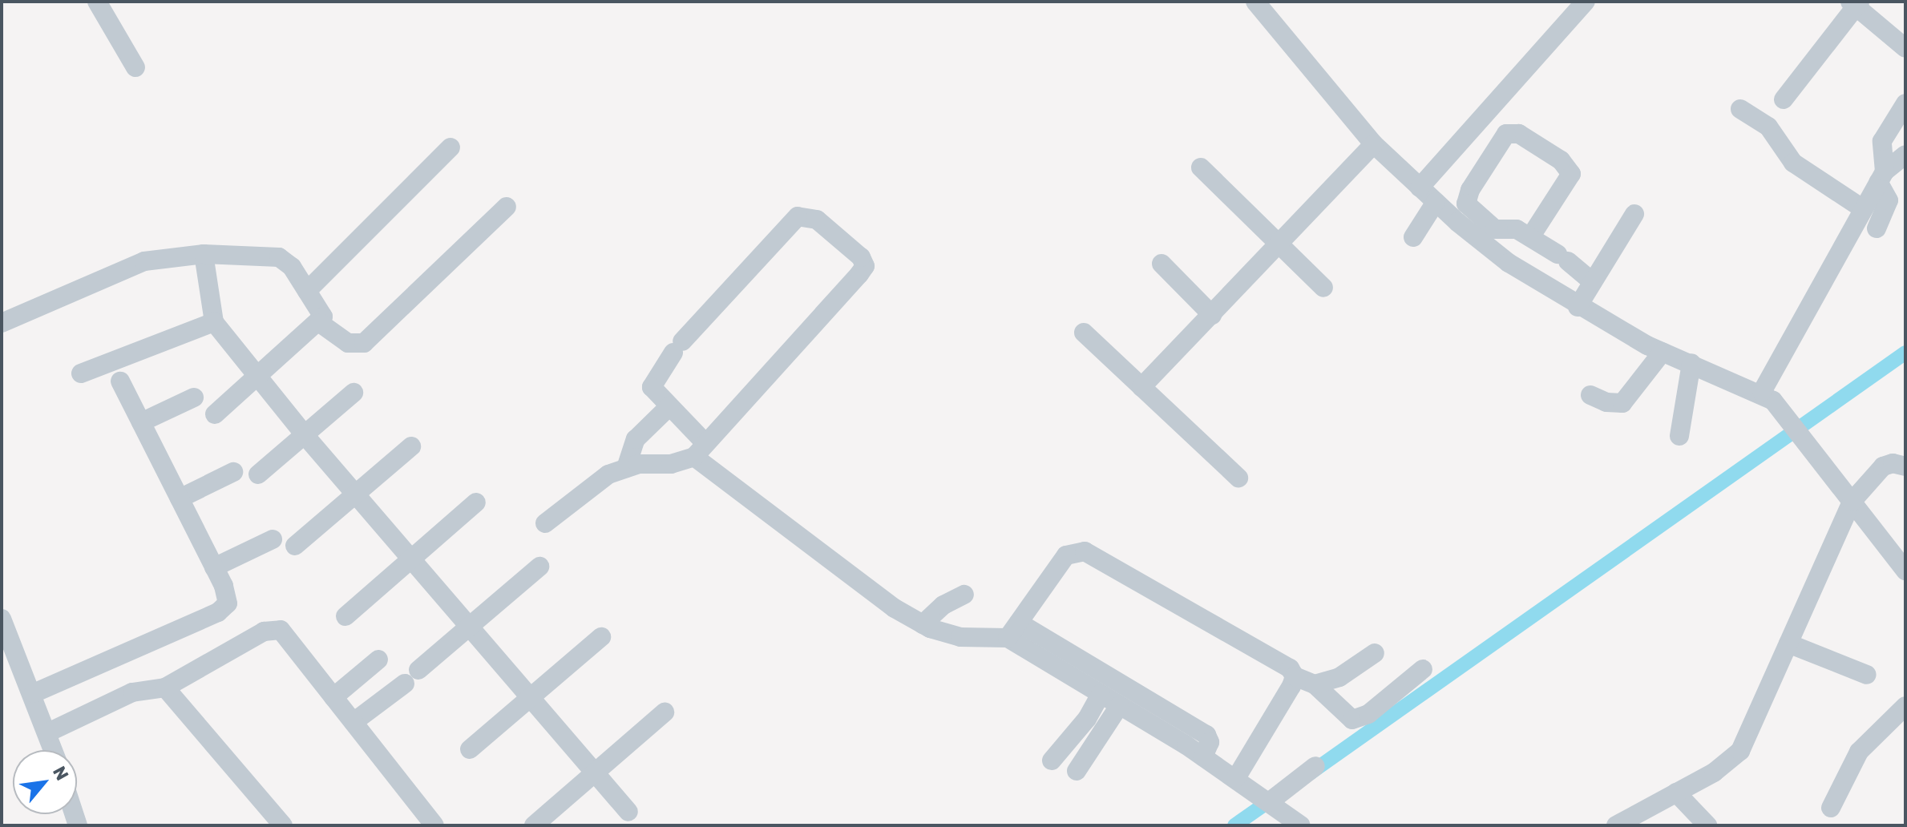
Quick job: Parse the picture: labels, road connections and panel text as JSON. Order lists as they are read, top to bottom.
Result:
{
  "north": "top right"
}
